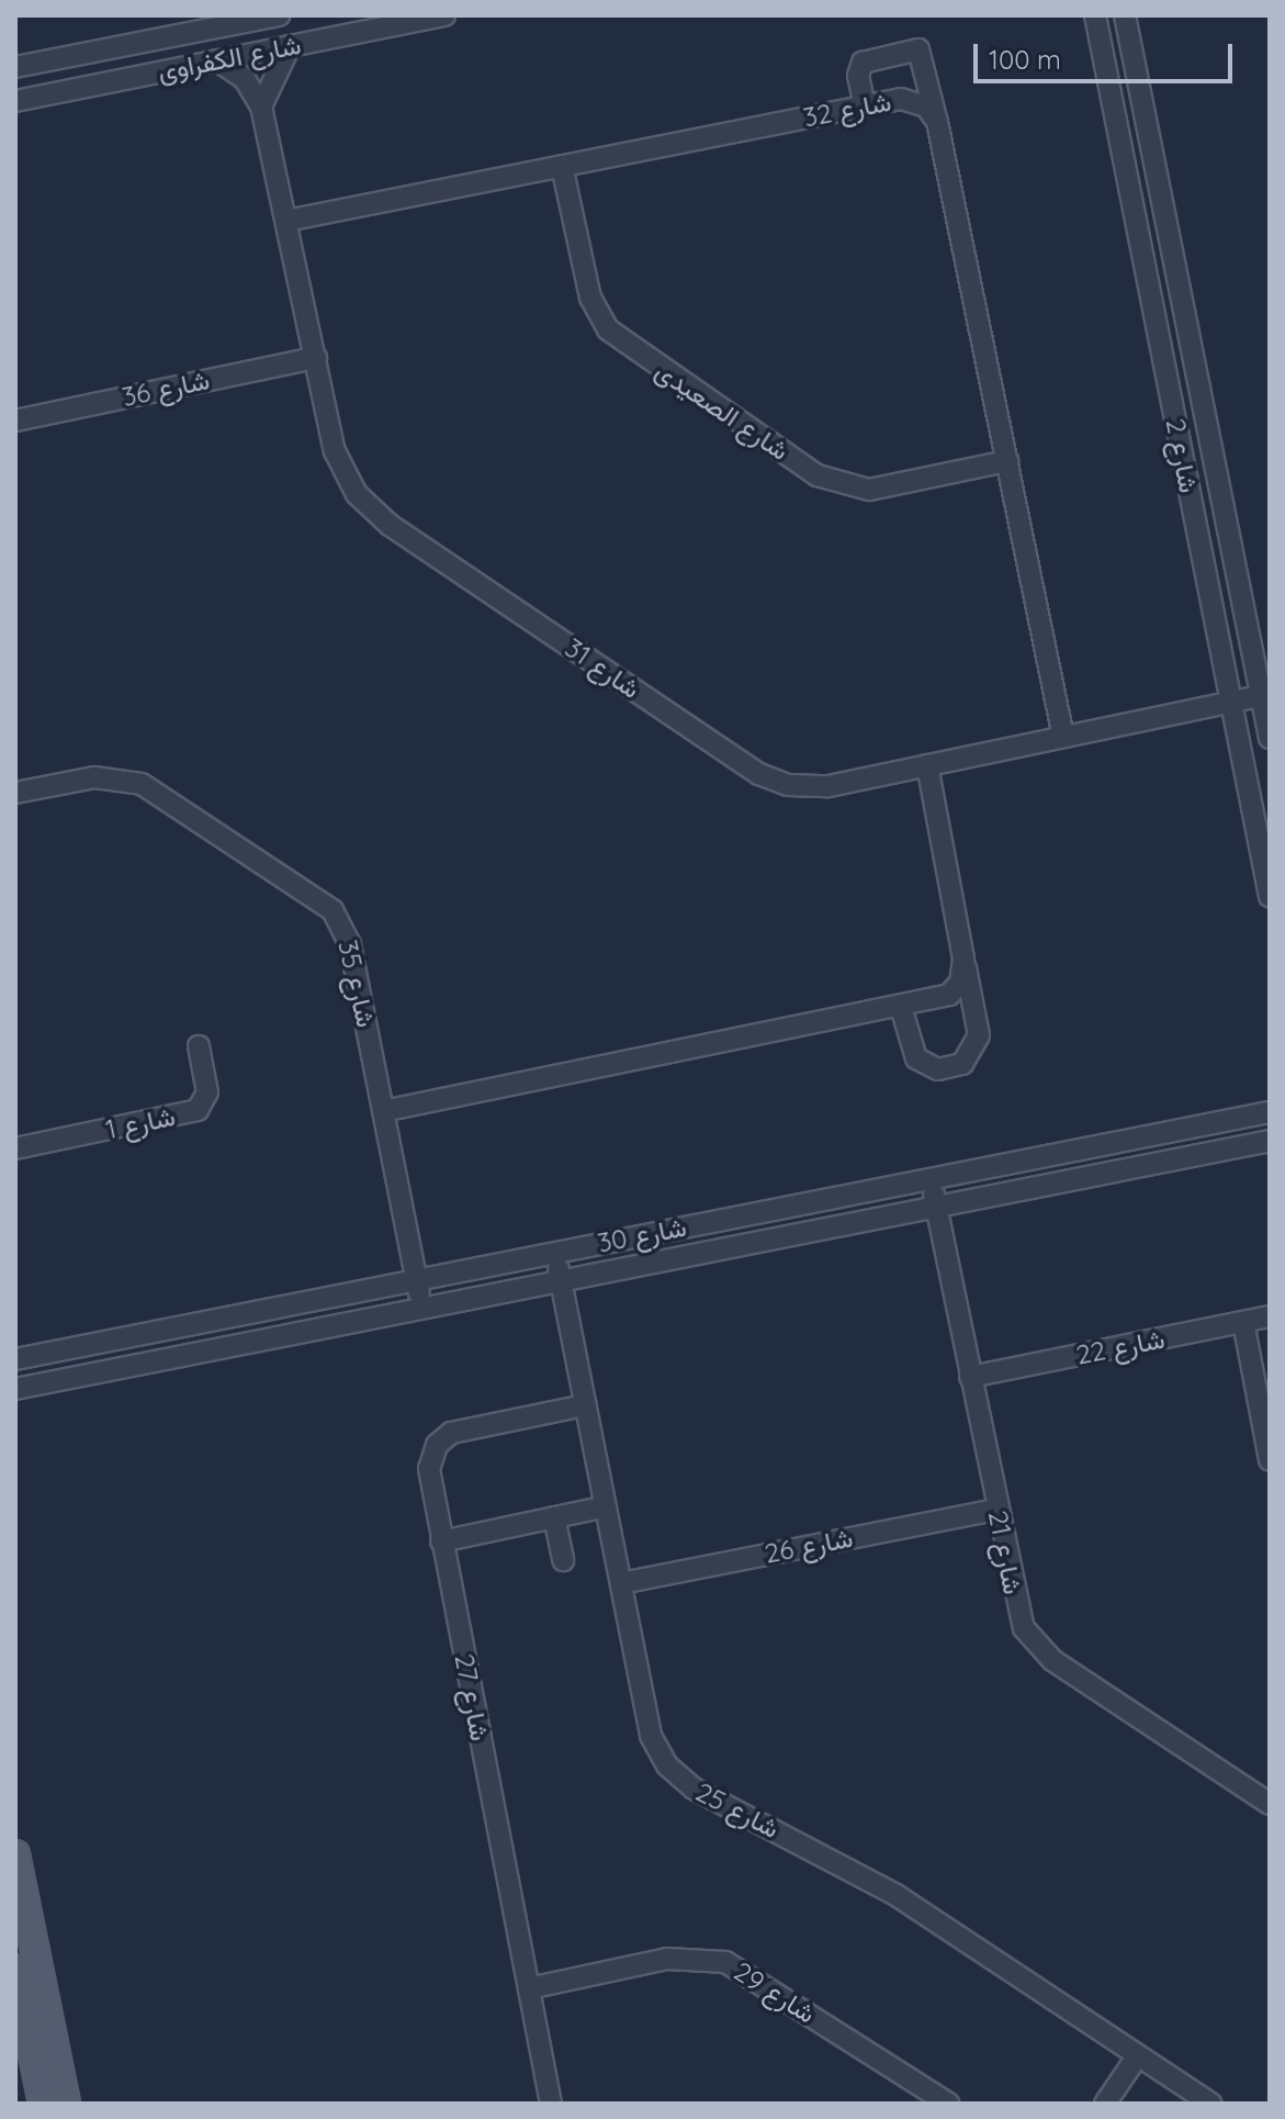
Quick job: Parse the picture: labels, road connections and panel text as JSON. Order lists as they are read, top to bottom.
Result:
{
  "streets": {
    "street": [
      "شارع الكفراوى",
      "شارع 32",
      "شارع 36",
      "شارع الصعيدى",
      "شارع 2",
      "شارع 31",
      "شارع 35",
      "شارع 1",
      "شارع 30",
      "شارع 22",
      "شارع 26",
      "شارع 21",
      "شارع 27",
      "شارع 25",
      "شارع 29"
    ]
  },
  "crossings": [
    ["شارع الكفراوى", "شارع 31"],
    ["شارع 32", "شارع الصعيدى"],
    ["شارع 32", "شارع 31"],
    ["شارع 36", "شارع 31"],
    ["شارع 2", "شارع 31"],
    ["شارع 35", "شارع 30"],
    ["شارع 30", "شارع 21"],
    ["شارع 30", "شارع 25"],
    ["شارع 22", "شارع 21"],
    ["شارع 26", "شارع 21"],
    ["شارع 26", "شارع 25"],
    ["شارع 27", "شارع 25"],
    ["شارع 27", "شارع 29"]
  ],
  "scale_bar": "100 m"
}
